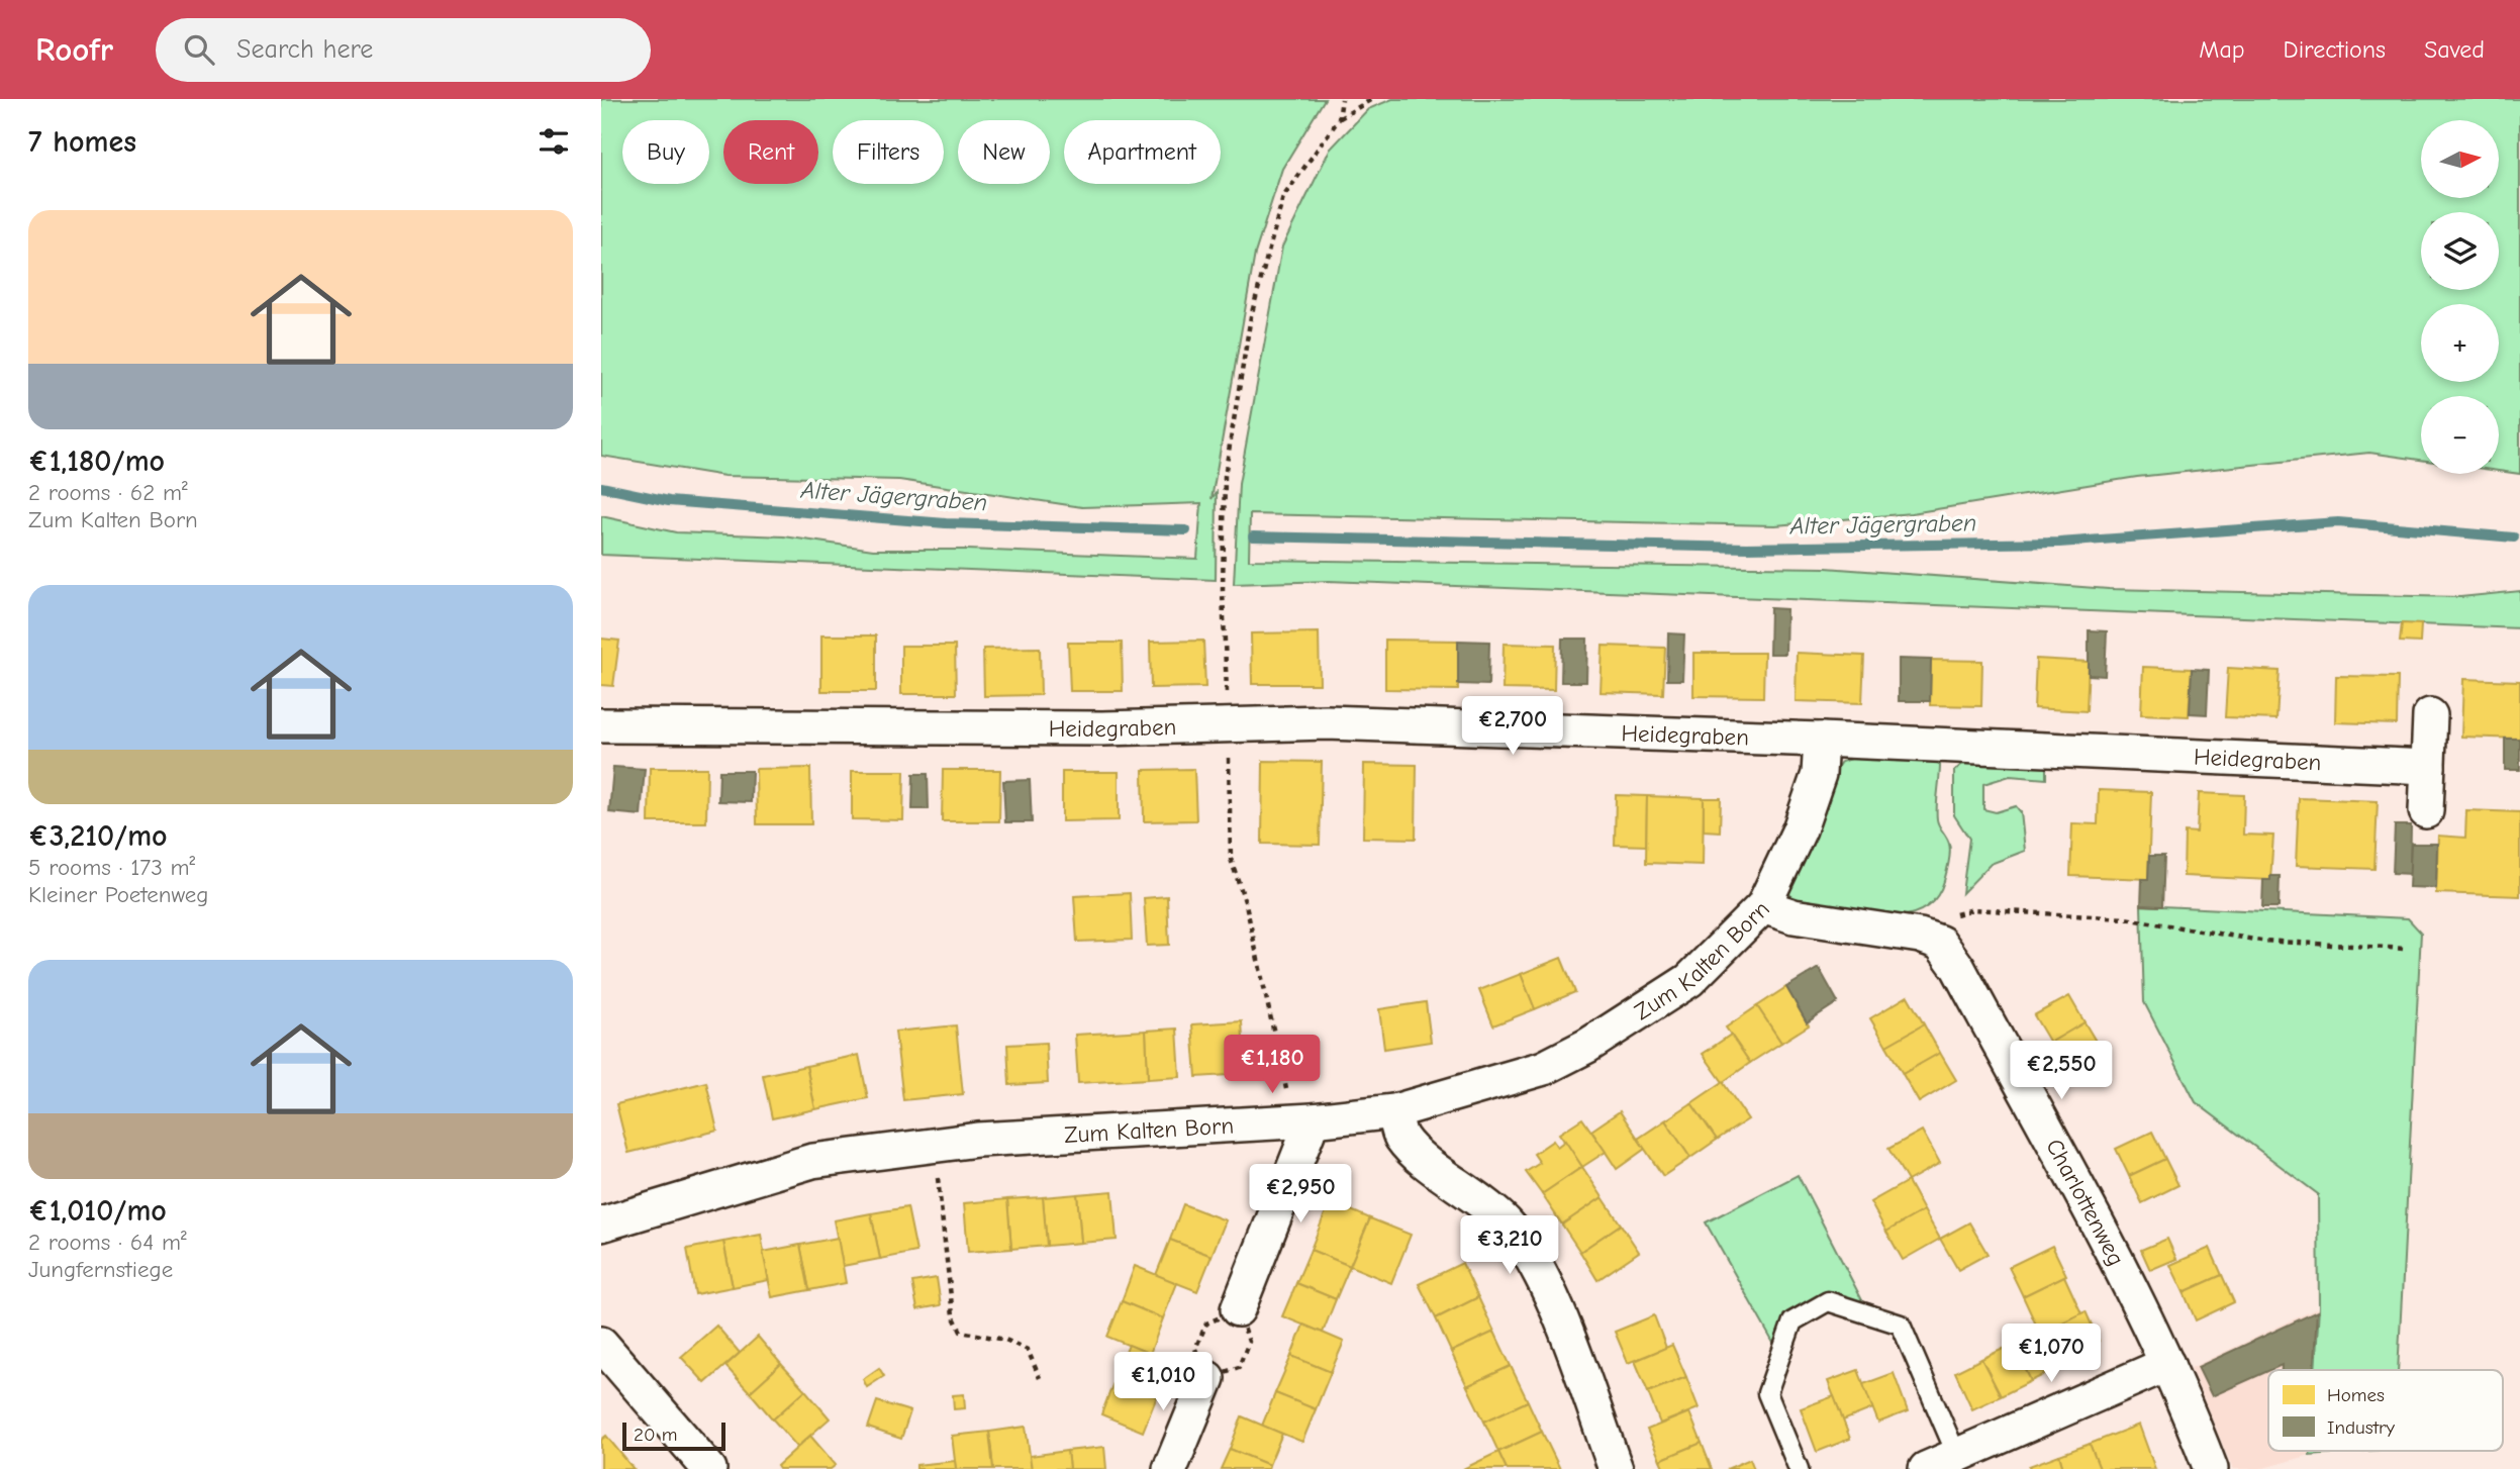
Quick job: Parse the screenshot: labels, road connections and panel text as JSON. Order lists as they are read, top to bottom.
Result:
{
  "streets": {
    "street": ["Heidegraben", "Zum Kalten Born", "Charlottenweg"]
  },
  "crossings": [
    ["Heidegraben", "Zum Kalten Born"],
    ["Zum Kalten Born", "Charlottenweg"]
  ],
  "water": ["Alter Jägergraben"],
  "legend": ["Homes", "Industry"],
  "scale_bar": "20 m",
  "north": "right",
  "page": {
    "header": "Roofr",
    "search": "Search here",
    "nav": ["Map", "Directions", "Saved"],
    "heading": "7 homes",
    "map_buttons": ["+", "−"],
    "chip": [
      "Buy",
      "Rent",
      "Filters",
      "New",
      "Apartment"
    ],
    "list": [
      {
        "name": "€1,180/mo",
        "note": "2 rooms · 62 m² · Zum Kalten Born"
      },
      {
        "name": "€3,210/mo",
        "note": "5 rooms · 173 m² · Kleiner Poetenweg"
      },
      {
        "name": "€1,010/mo",
        "note": "2 rooms · 64 m² · Jungfernstiege"
      }
    ],
    "price": [
      "€2,700",
      "€1,180",
      "€2,550",
      "€2,950",
      "€3,210",
      "€1,070",
      "€1,010"
    ],
    "scale": "20 m"
  }
}
